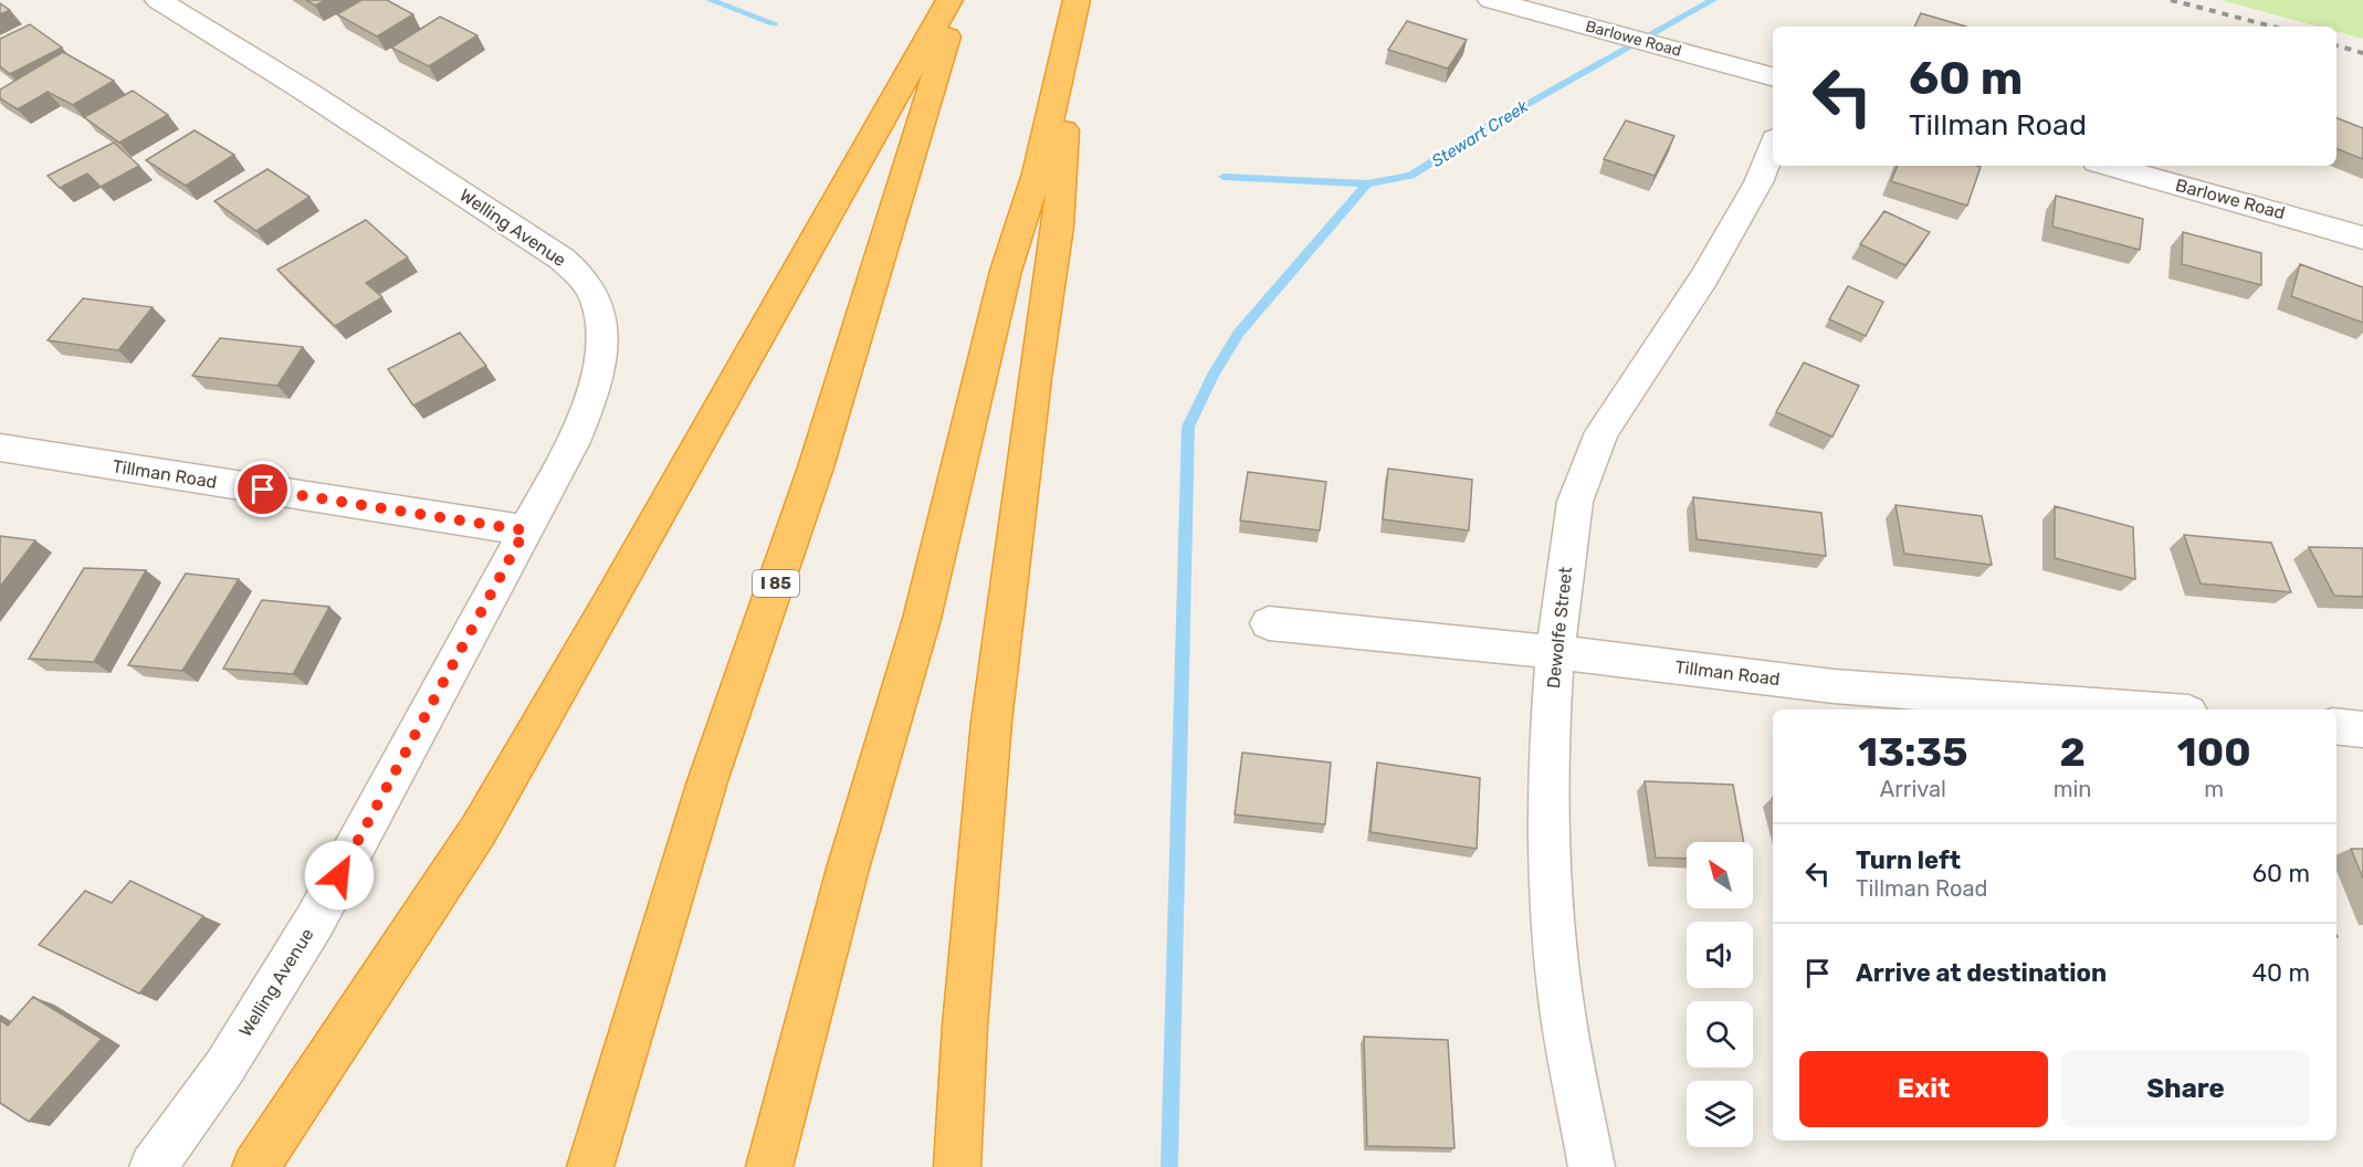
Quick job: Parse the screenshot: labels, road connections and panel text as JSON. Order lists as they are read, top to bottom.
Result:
{
  "streets": {
    "highway": ["I 85"],
    "street": [
      "Barlowe Road",
      "Welling Avenue",
      "Tillman Road",
      "Dewolfe Street"
    ]
  },
  "crossings": [
    ["Welling Avenue", "Tillman Road"],
    ["Tillman Road", "Dewolfe Street"]
  ],
  "water": ["Stewart Creek"],
  "north": "top left",
  "page": {
    "turn": ["60 m", "Tillman Road"],
    "eta": [
      "13:35",
      "Arrival",
      "2",
      "min",
      "100",
      "m"
    ],
    "list": [
      {
        "name": "Turn left",
        "note": "Tillman Road",
        "value": "60 m"
      },
      {
        "name": "Arrive at destination",
        "value": "40 m"
      }
    ],
    "buttons": ["Exit", "Share"]
  }
}
